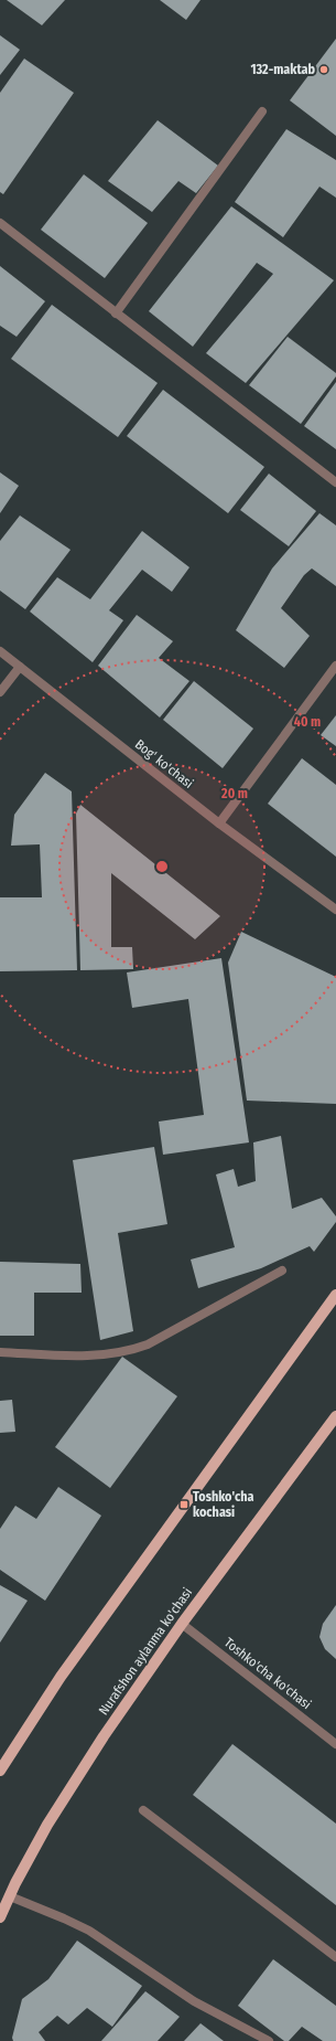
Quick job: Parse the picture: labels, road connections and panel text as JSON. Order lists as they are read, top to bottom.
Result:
{
  "streets": {
    "main road": ["Nurafshon aylanma ko'chasi"],
    "street": ["Bog' ko'chasi", "Toshko'cha ko'chasi"]
  },
  "crossings": [
    ["Nurafshon aylanma ko'chasi", "Toshko'cha ko'chasi"]
  ],
  "places": {
    "other": ["132-maktab"],
    "transit": ["Toshko'cha kochasi"]
  },
  "rings": ["40 m", "20 m"]
}
